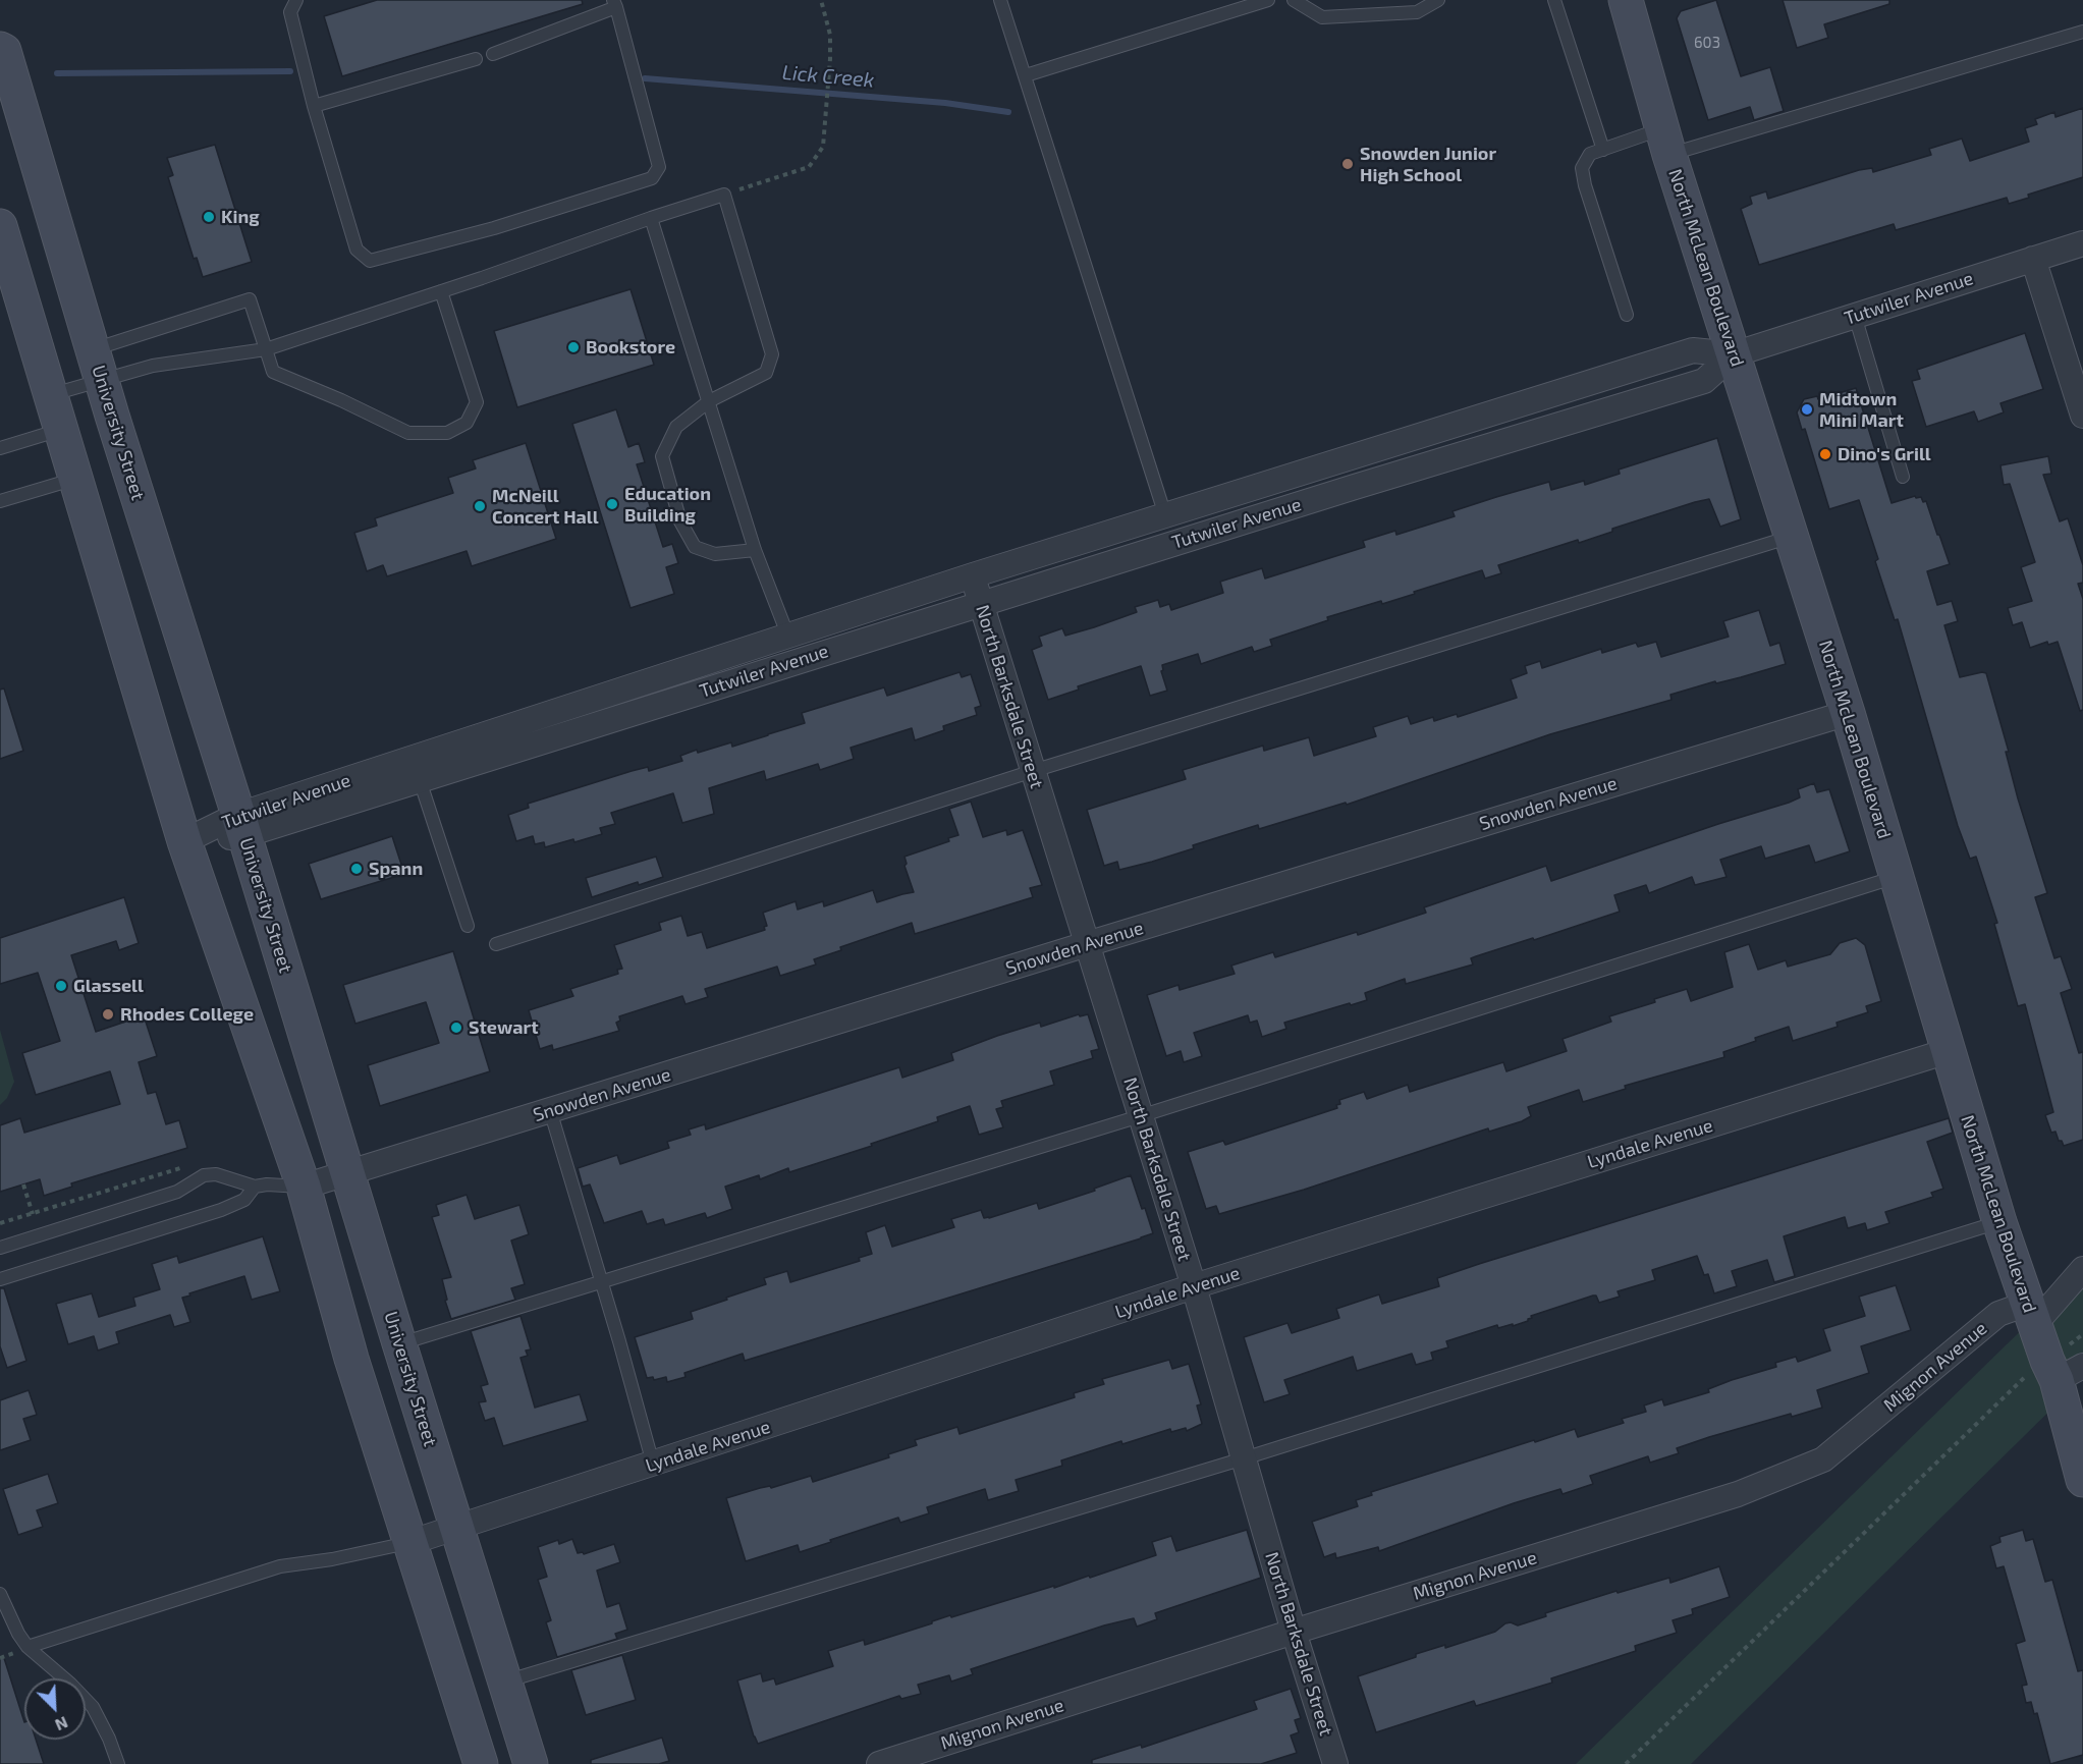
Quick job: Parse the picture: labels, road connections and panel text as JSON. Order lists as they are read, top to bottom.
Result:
{
  "streets": {
    "main road": ["North McLean Boulevard", "University Street"],
    "street": [
      "Tutwiler Avenue",
      "North Barksdale Street",
      "Snowden Avenue",
      "Lyndale Avenue",
      "Mignon Avenue"
    ]
  },
  "crossings": [
    ["North McLean Boulevard", "Tutwiler Avenue"],
    ["North McLean Boulevard", "Snowden Avenue"],
    ["North McLean Boulevard", "Lyndale Avenue"],
    ["North McLean Boulevard", "Mignon Avenue"],
    ["Tutwiler Avenue", "University Street"],
    ["Tutwiler Avenue", "North Barksdale Street"],
    ["University Street", "Snowden Avenue"],
    ["University Street", "Lyndale Avenue"],
    ["North Barksdale Street", "Snowden Avenue"],
    ["North Barksdale Street", "Lyndale Avenue"],
    ["North Barksdale Street", "Mignon Avenue"]
  ],
  "water": ["Lick Creek"],
  "places": [
    "Snowden Junior High School",
    "King",
    "Bookstore",
    "Midtown Mini Mart",
    "Dino's Grill",
    "Education Building",
    "McNeill Concert Hall",
    "Spann",
    "Glassell",
    "Rhodes College",
    "Stewart"
  ],
  "house_numbers": ["603"],
  "north": "bottom right"
}
